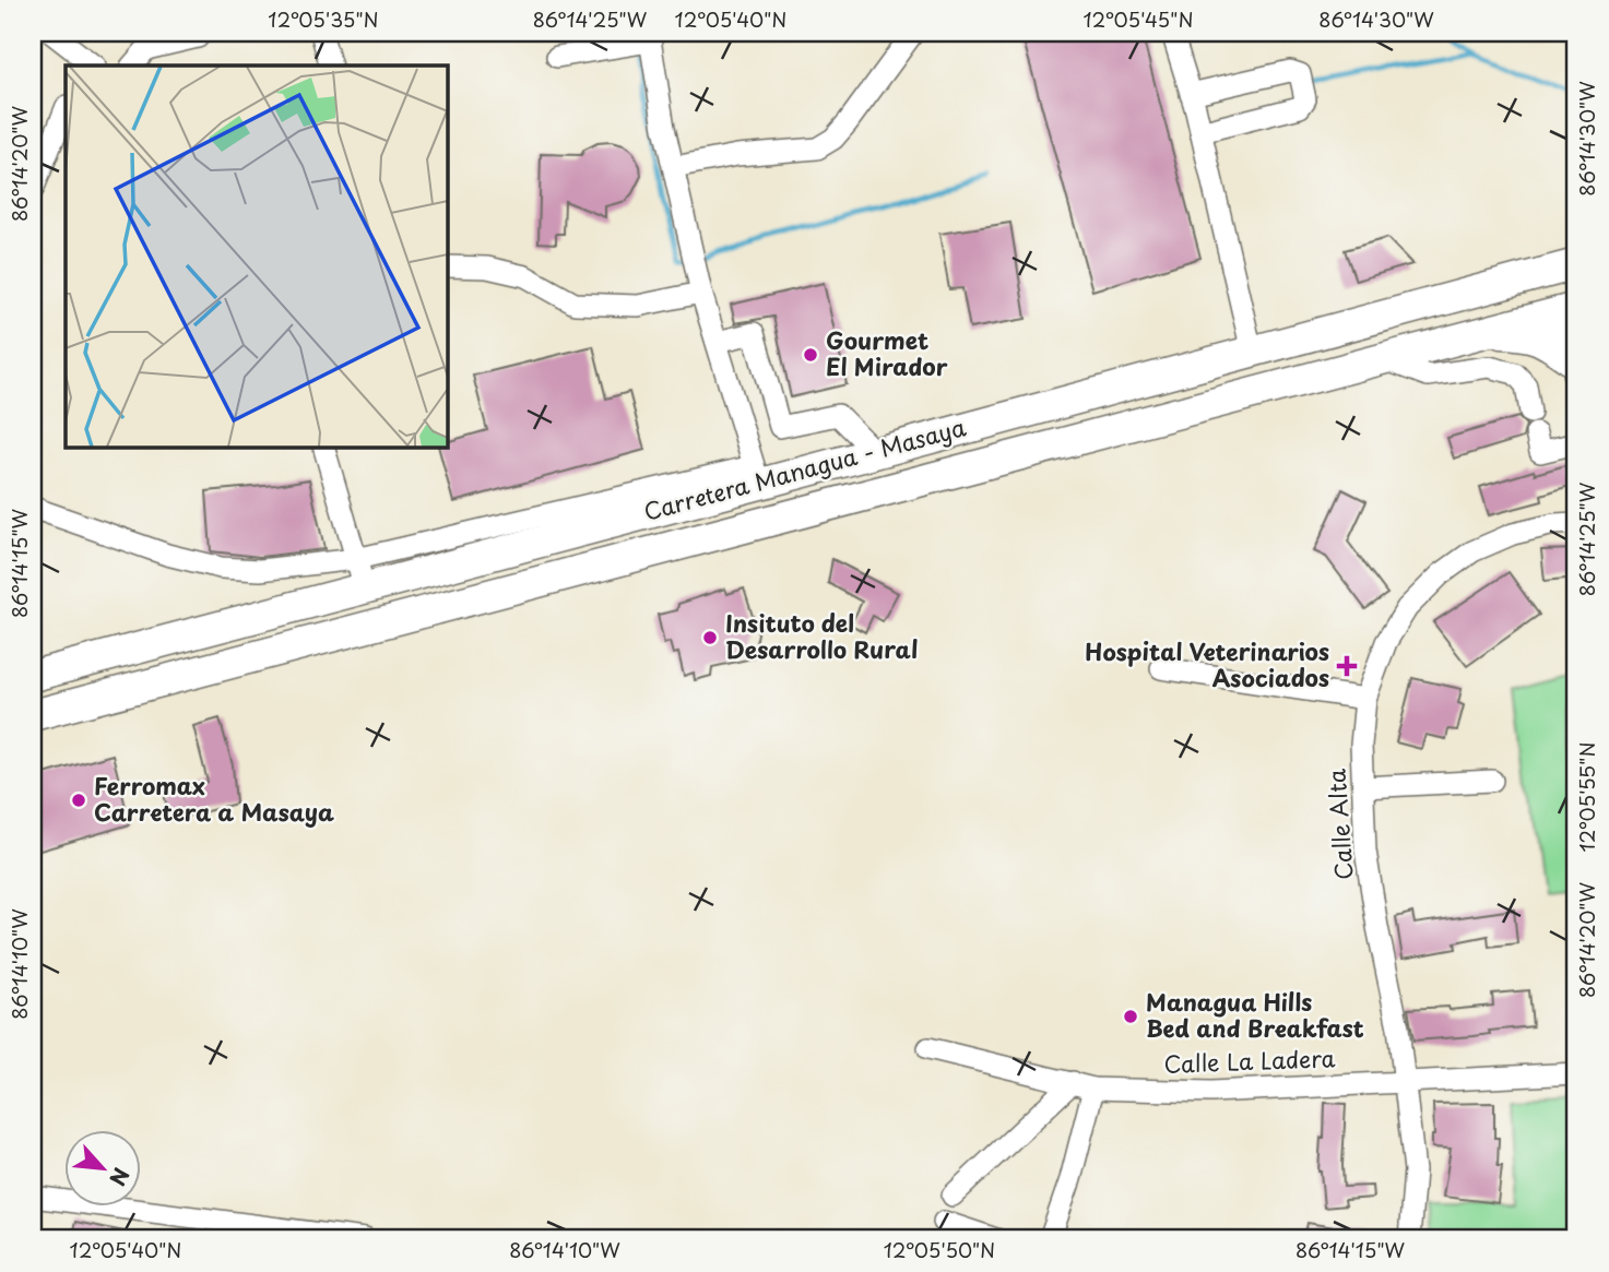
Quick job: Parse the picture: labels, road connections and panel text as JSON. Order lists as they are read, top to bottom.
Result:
{
  "streets": {
    "highway": ["Carretera Managua - Masaya"],
    "street": ["Calle Alta", "Calle La Ladera"]
  },
  "crossings": [
    ["Calle Alta", "Calle La Ladera"]
  ],
  "places": {
    "other": [
      "Gourmet El Mirador",
      "Insituto del Desarrollo Rural",
      "Ferromax Carretera a Masaya",
      "Managua Hills Bed and Breakfast"
    ],
    "health": ["Hospital Veterinarios Asociados"]
  },
  "north": "bottom right",
  "coordinates": [
    "12°05'35\"N",
    "86°14'25\"W",
    "12°05'40\"N",
    "12°05'45\"N",
    "86°14'30\"W",
    "86°14'20\"W",
    "86°14'15\"W",
    "12°05'55\"N",
    "86°14'10\"W",
    "12°05'50\"N"
  ]
}
